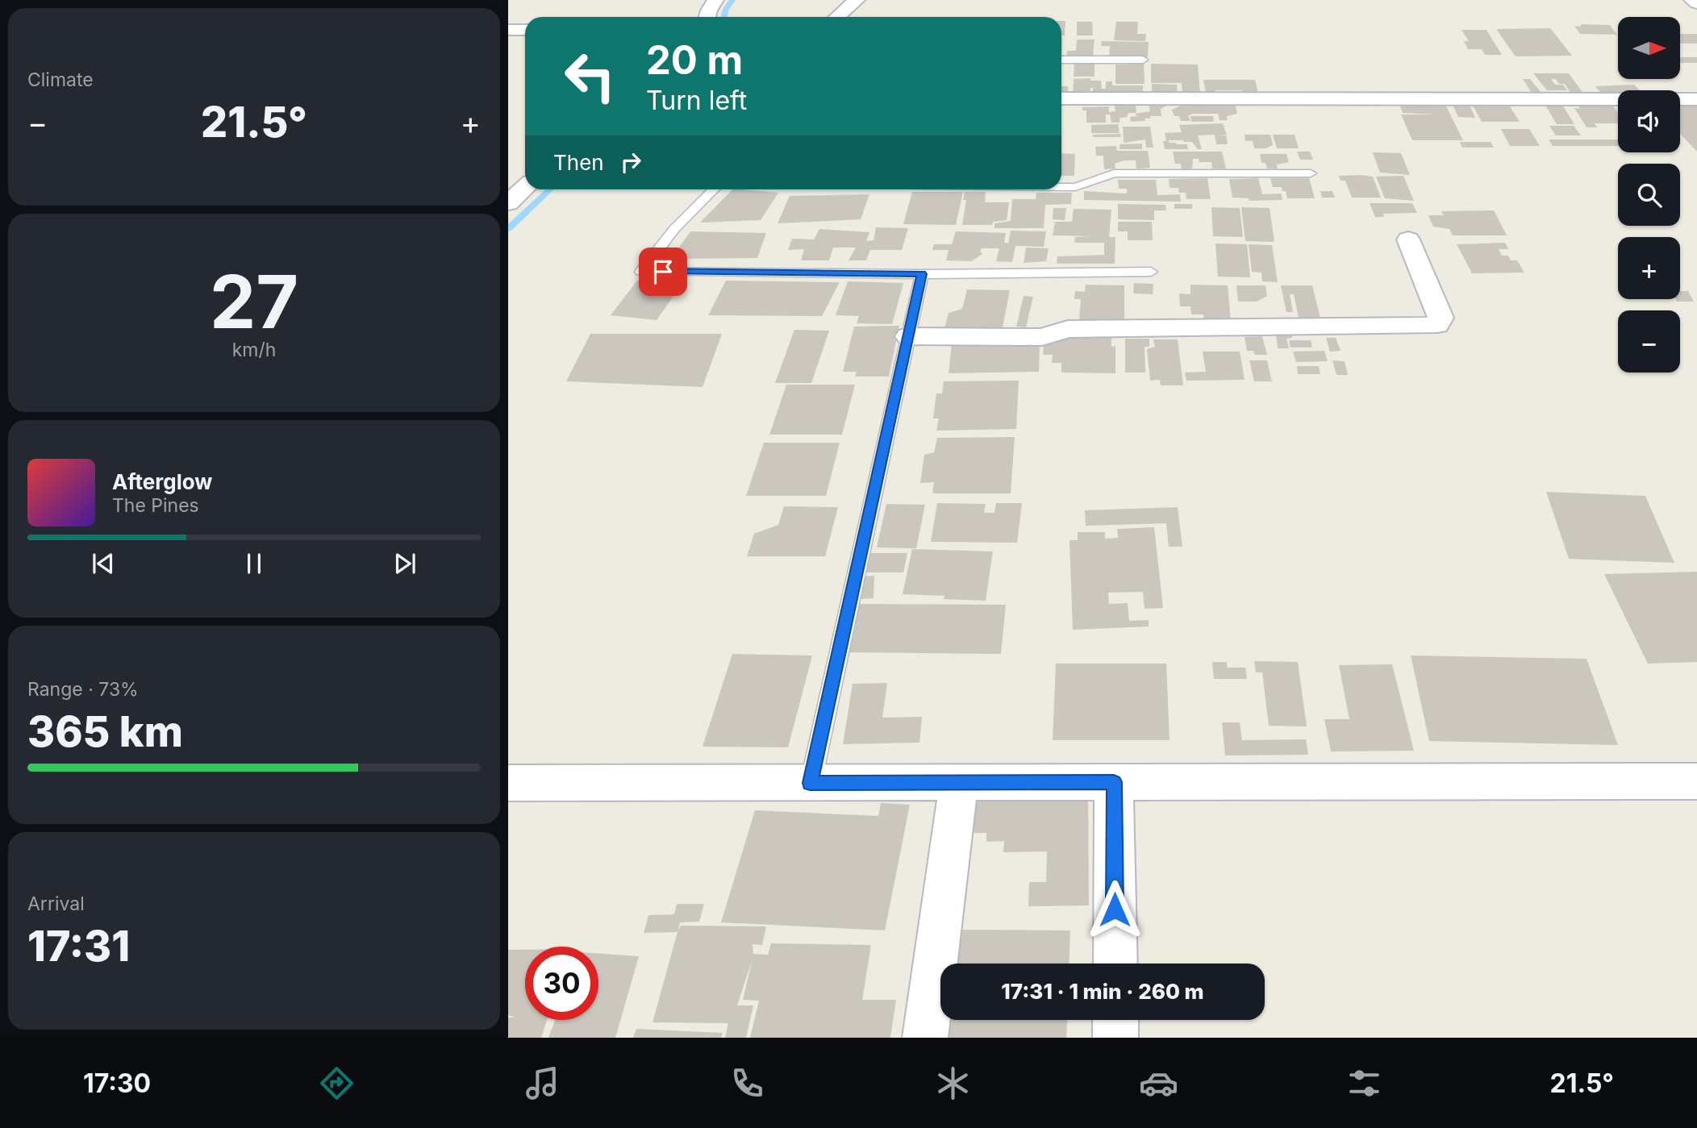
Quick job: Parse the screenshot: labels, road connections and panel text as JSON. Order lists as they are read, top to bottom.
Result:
{
  "north": "right",
  "page": {
    "tile": [
      "Climate",
      ["27", "km/h"],
      ["Range · 73%", "365 km"],
      ["Arrival", "17:31"]
    ],
    "map_buttons": ["+", "−"],
    "turn": ["20 m", "Turn left"],
    "heat": ["−", "21.5°", "+"],
    "then": "Then",
    "song": ["Afterglow", "The Pines"],
    "limit": "30",
    "trip": "17:31 · 1 min · 260 m",
    "tabs": ["17:30", "21.5°"]
  }
}
